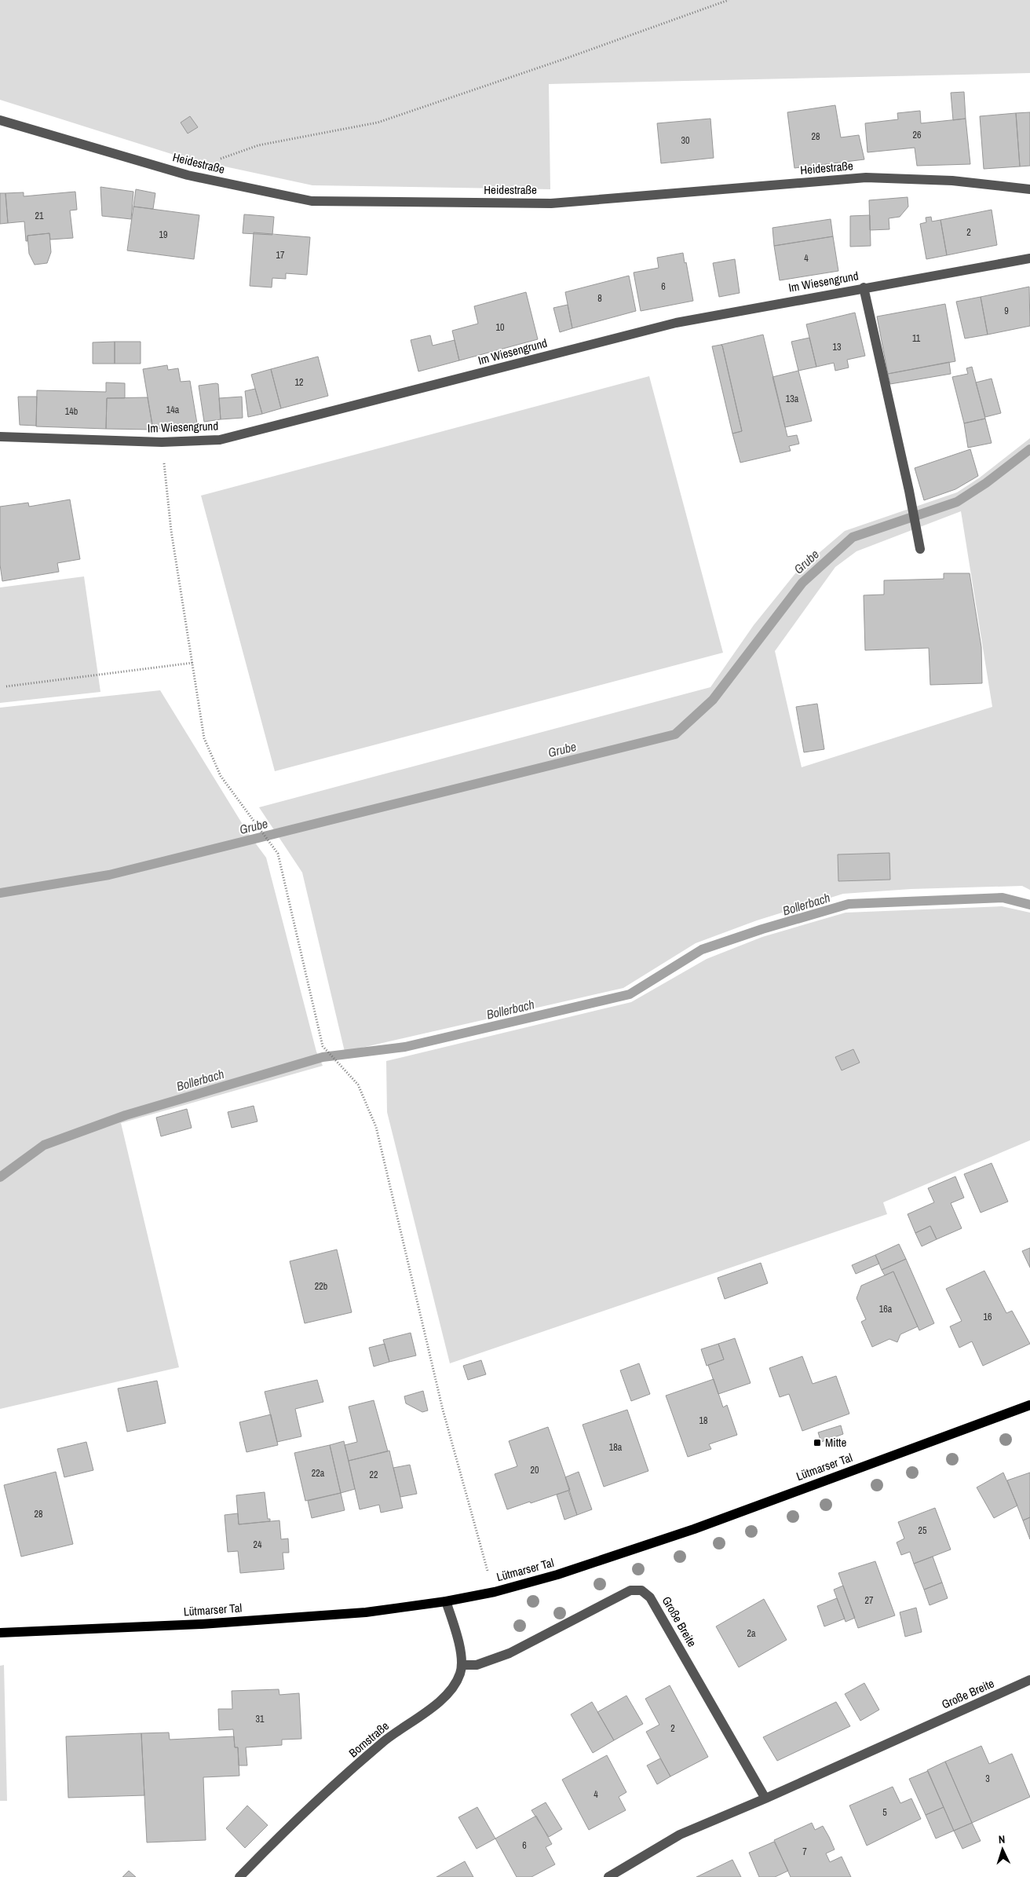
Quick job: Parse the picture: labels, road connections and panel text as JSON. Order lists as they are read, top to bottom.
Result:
{
  "streets": {
    "main road": ["Lütmarser Tal"],
    "street": [
      "Heidestraße",
      "Im Wiesengrund",
      "Große Breite",
      "Bornstraße"
    ]
  },
  "crossings": [
    ["Große Breite", "Bornstraße"]
  ],
  "water": ["Grube", "Bollerbach"],
  "places": {
    "transit": ["Mitte"]
  },
  "house_numbers": [
    "26",
    "28",
    "30",
    "21",
    "2",
    "19",
    "17",
    "4",
    "6",
    "8",
    "9",
    "10",
    "11",
    "13",
    "12",
    "13a",
    "14a",
    "14b",
    "22b",
    "16a",
    "16",
    "18",
    "18a",
    "20",
    "22a",
    "22",
    "28",
    "25",
    "24",
    "27",
    "2a",
    "31",
    "2",
    "3",
    "4",
    "5",
    "6",
    "7"
  ],
  "north": "top"
}
